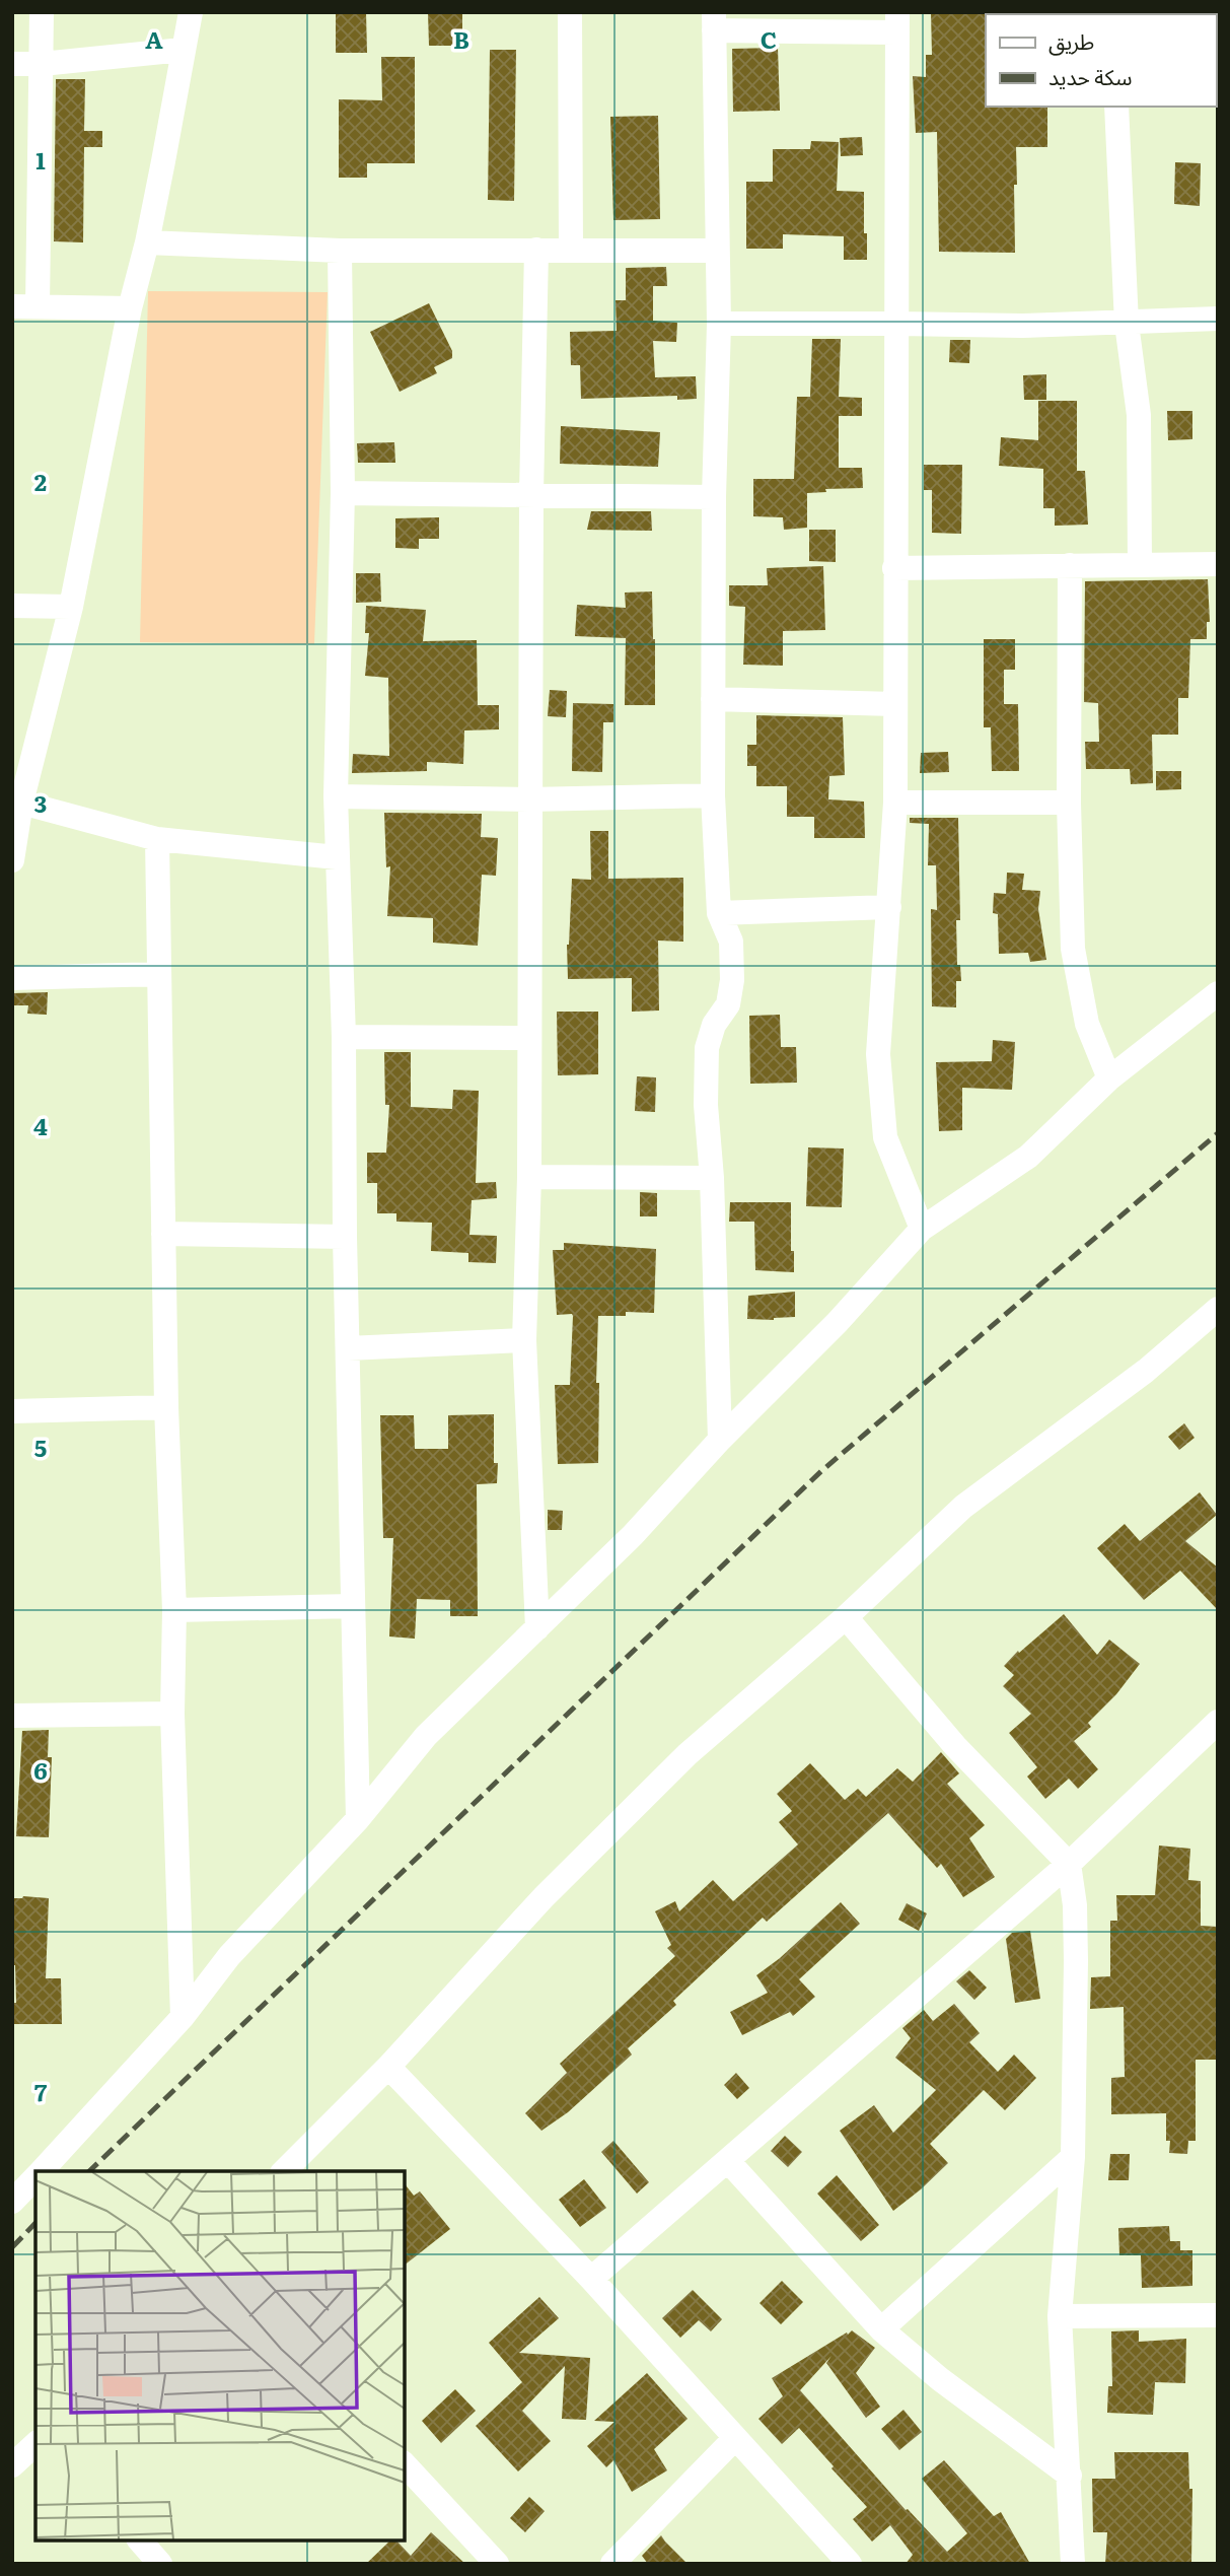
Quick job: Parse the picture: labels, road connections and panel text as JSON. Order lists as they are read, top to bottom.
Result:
{
  "legend": ["طريق", "سكة حديد"],
  "grid": {
    "columns": ["A", "B", "C"],
    "rows": [
      "1",
      "2",
      "3",
      "4",
      "5",
      "6",
      "7"
    ]
  }
}
